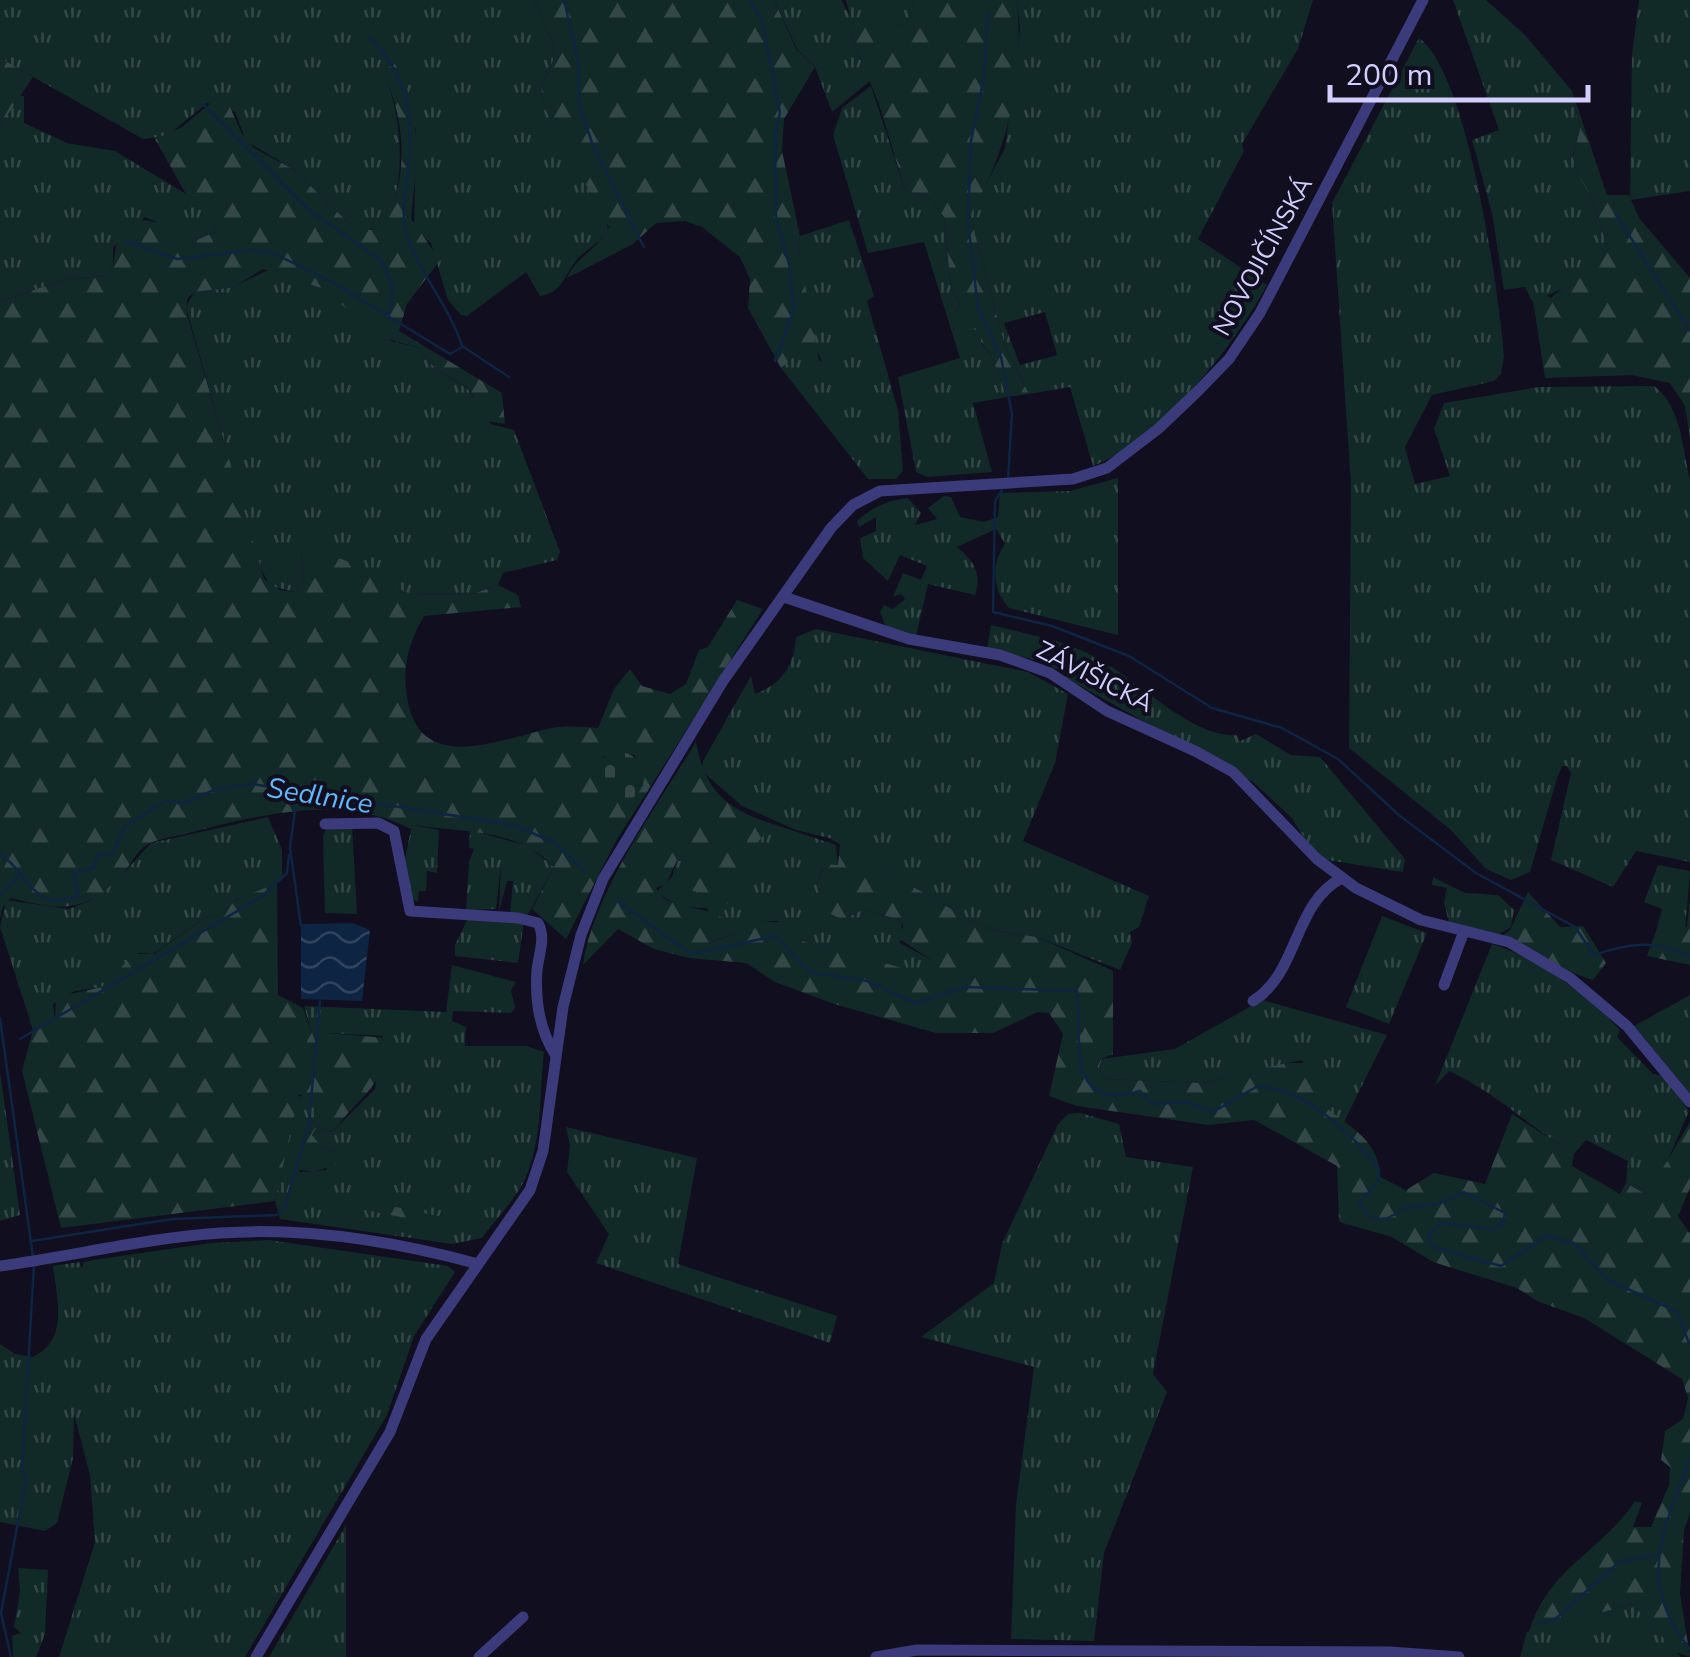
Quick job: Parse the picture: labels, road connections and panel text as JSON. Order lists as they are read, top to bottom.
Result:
{
  "streets": {
    "street": ["NOVOJIČÍNSKÁ", "ZÁVIŠICKÁ"]
  },
  "crossings": [
    ["NOVOJIČÍNSKÁ", "ZÁVIŠICKÁ"]
  ],
  "water": ["Sedlnice"],
  "scale_bar": "200 m"
}
